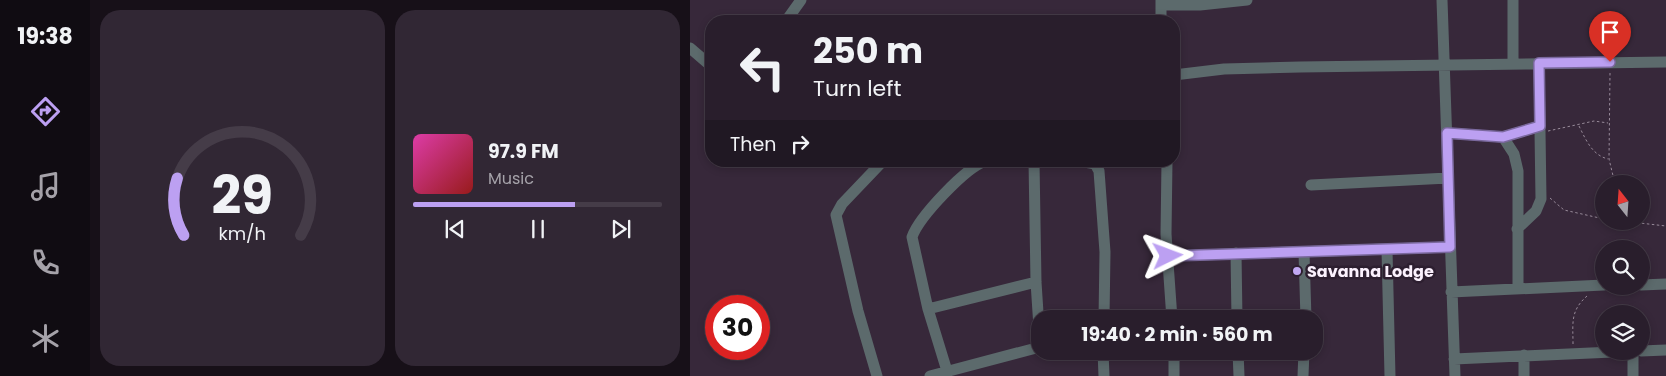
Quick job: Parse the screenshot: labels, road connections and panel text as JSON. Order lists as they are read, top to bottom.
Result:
{
  "places": ["Savanna Lodge"],
  "north": "top",
  "page": {
    "tabs": "19:38",
    "turn": ["250 m", "Turn left"],
    "then": "Then",
    "song": ["97.9 FM", "Music"],
    "limit": "30",
    "trip": "19:40 · 2 min · 560 m",
    "gauge": ["29", "km/h"]
  }
}
